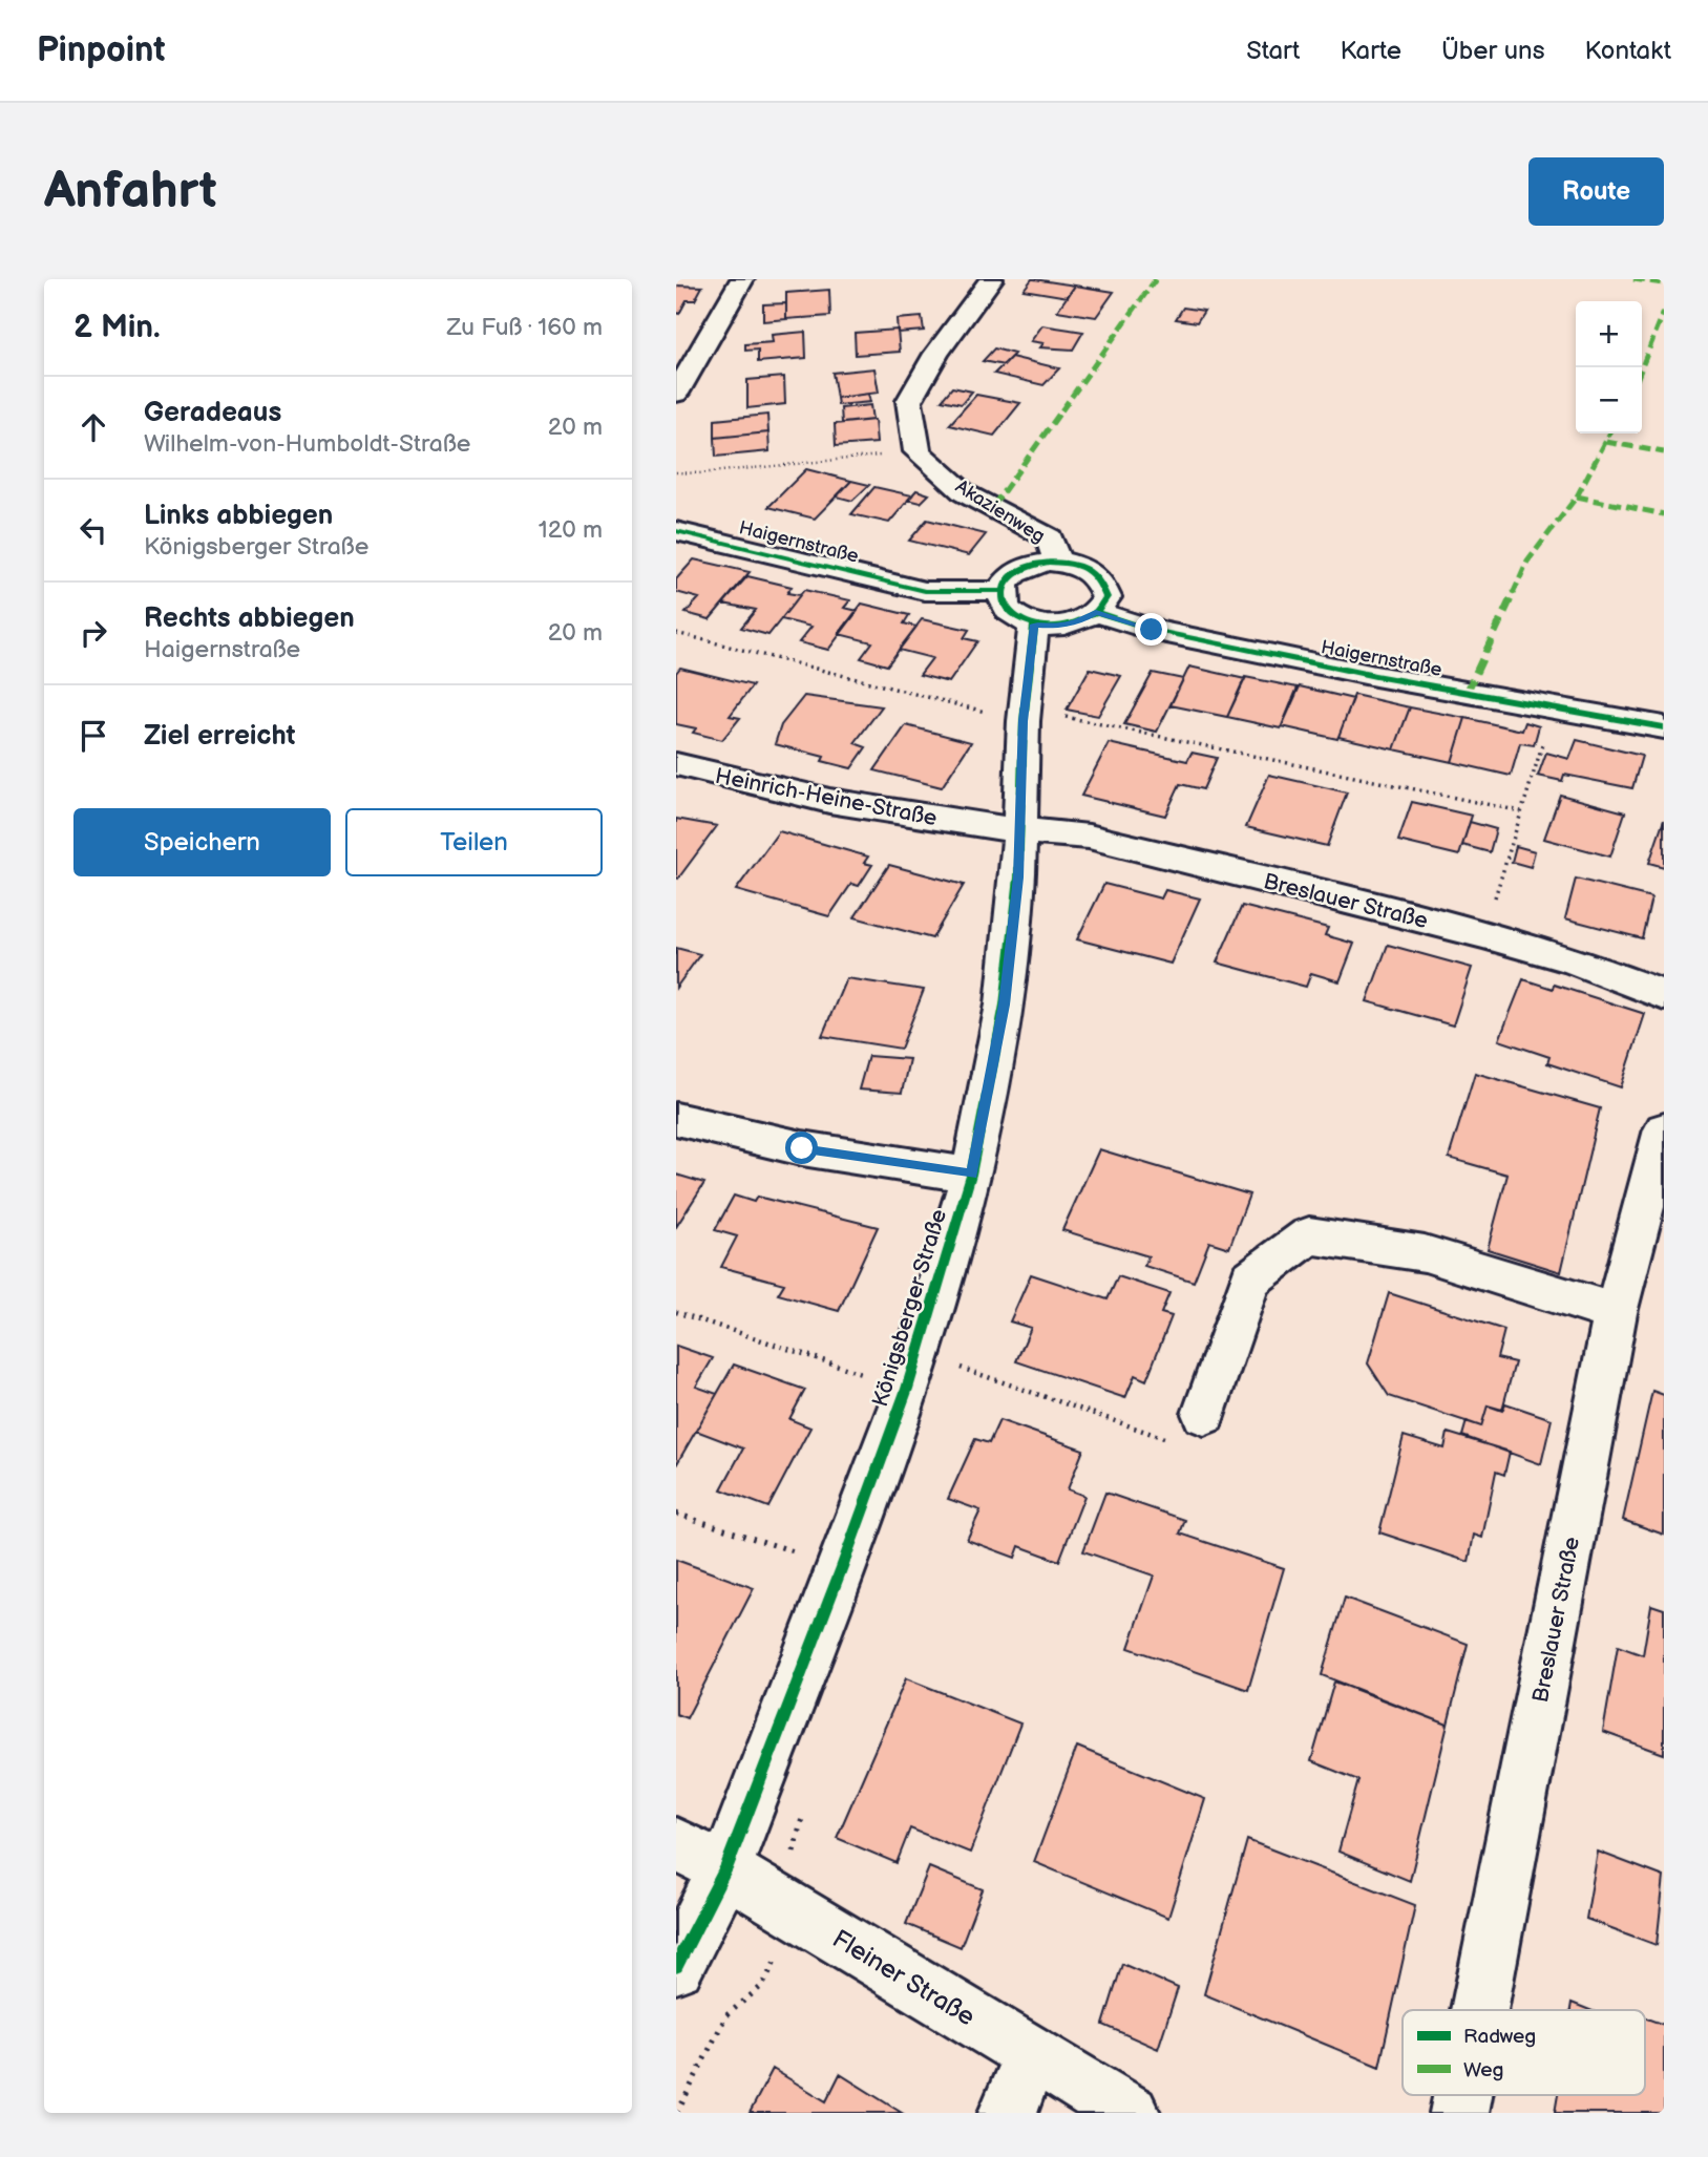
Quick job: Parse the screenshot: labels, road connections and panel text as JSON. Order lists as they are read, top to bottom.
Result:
{
  "streets": {
    "street": [
      "Akazienweg",
      "Haigernstraße",
      "Heinrich-Heine-Straße",
      "Breslauer Straße",
      "Königsberger Straße",
      "Fleiner Straße"
    ]
  },
  "crossings": [
    ["Akazienweg", "Haigernstraße"],
    ["Akazienweg", "Königsberger Straße"],
    ["Haigernstraße", "Königsberger Straße"],
    ["Heinrich-Heine-Straße", "Breslauer Straße"],
    ["Heinrich-Heine-Straße", "Königsberger Straße"],
    ["Breslauer Straße", "Königsberger Straße"],
    ["Königsberger Straße", "Fleiner Straße"]
  ],
  "legend": ["Radweg", "Weg"],
  "page": {
    "header": "Pinpoint",
    "nav": [
      "Start",
      "Karte",
      "Über uns",
      "Kontakt"
    ],
    "buttons": [
      "Route",
      ["Speichern", "Teilen"]
    ],
    "title": "Anfahrt",
    "heading": ["2 Min.", "Zu Fuß · 160 m"],
    "map_buttons": ["+", "−"],
    "list": [
      ["Geradeaus", "Wilhelm-von-Humboldt-Straße", "20 m"],
      ["Links abbiegen", "Königsberger Straße", "120 m"],
      ["Rechts abbiegen", "Haigernstraße", "20 m"],
      "Ziel erreicht"
    ]
  }
}
